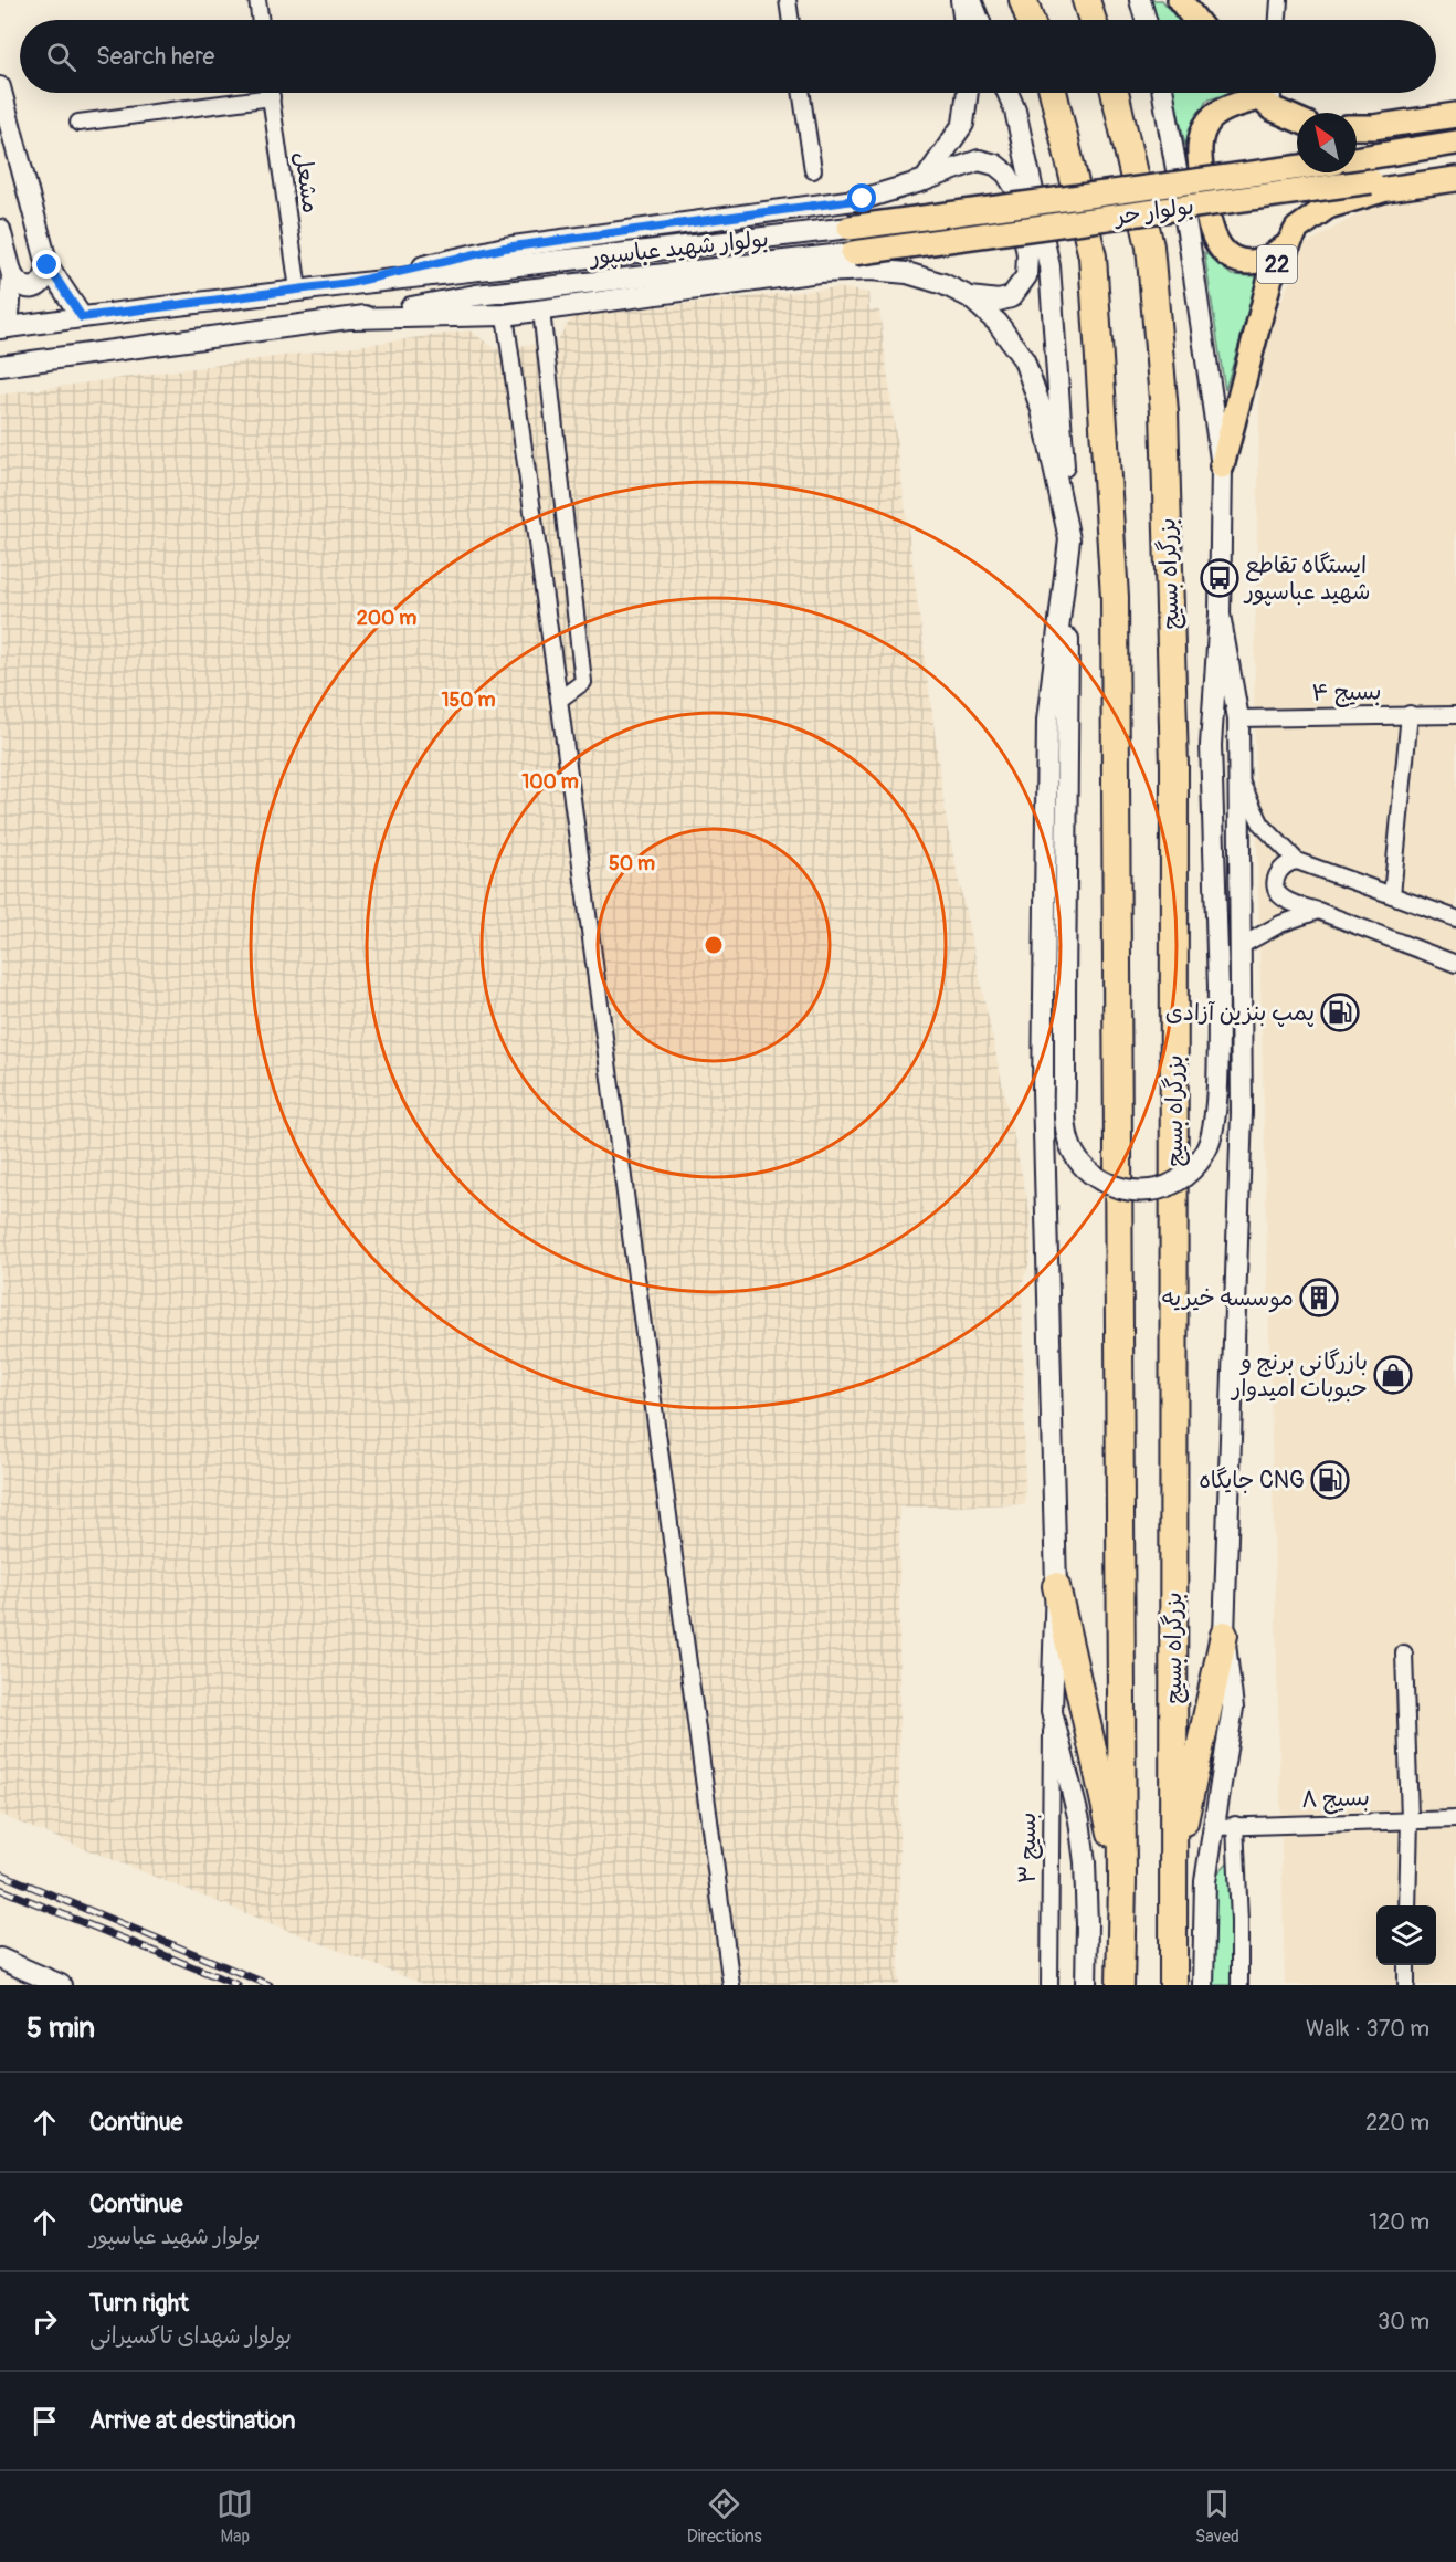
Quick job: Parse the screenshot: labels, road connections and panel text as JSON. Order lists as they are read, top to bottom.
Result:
{
  "streets": {
    "highway": ["بزرگراه بسیج"],
    "main road": ["بولوار حر", "بولوار شهید عباسپور", "22"],
    "street": [
      "مشعل",
      "بسیج ۴",
      "بسیج ۸",
      "بسیج ۳"
    ]
  },
  "crossings": [
    ["مشعل", "بولوار شهید عباسپور"],
    ["بولوار حر", "بولوار شهید عباسپور"]
  ],
  "places": {
    "bus stop": ["ایستگاه تقاطع شهید عباسپور"],
    "fuel station": ["پمپ بنزین آزادی", "جایگاه CNG"],
    "building": ["موسسه خیریه"],
    "shop": ["بازرگانی برنج و حبوبات امیدوار"]
  },
  "north": "top left",
  "page": {
    "search": "Search here",
    "heading": ["5 min", "Walk · 370 m"],
    "list": [
      ["Continue", "220 m"],
      ["Continue", "بولوار شهید عباسپور", "120 m"],
      ["Turn right", "بولوار شهدای تاکسیرانی", "30 m"],
      "Arrive at destination"
    ],
    "nav": ["Map", "Directions", "Saved"]
  },
  "rings": [
    "200 m",
    "150 m",
    "100 m",
    "50 m"
  ]
}
